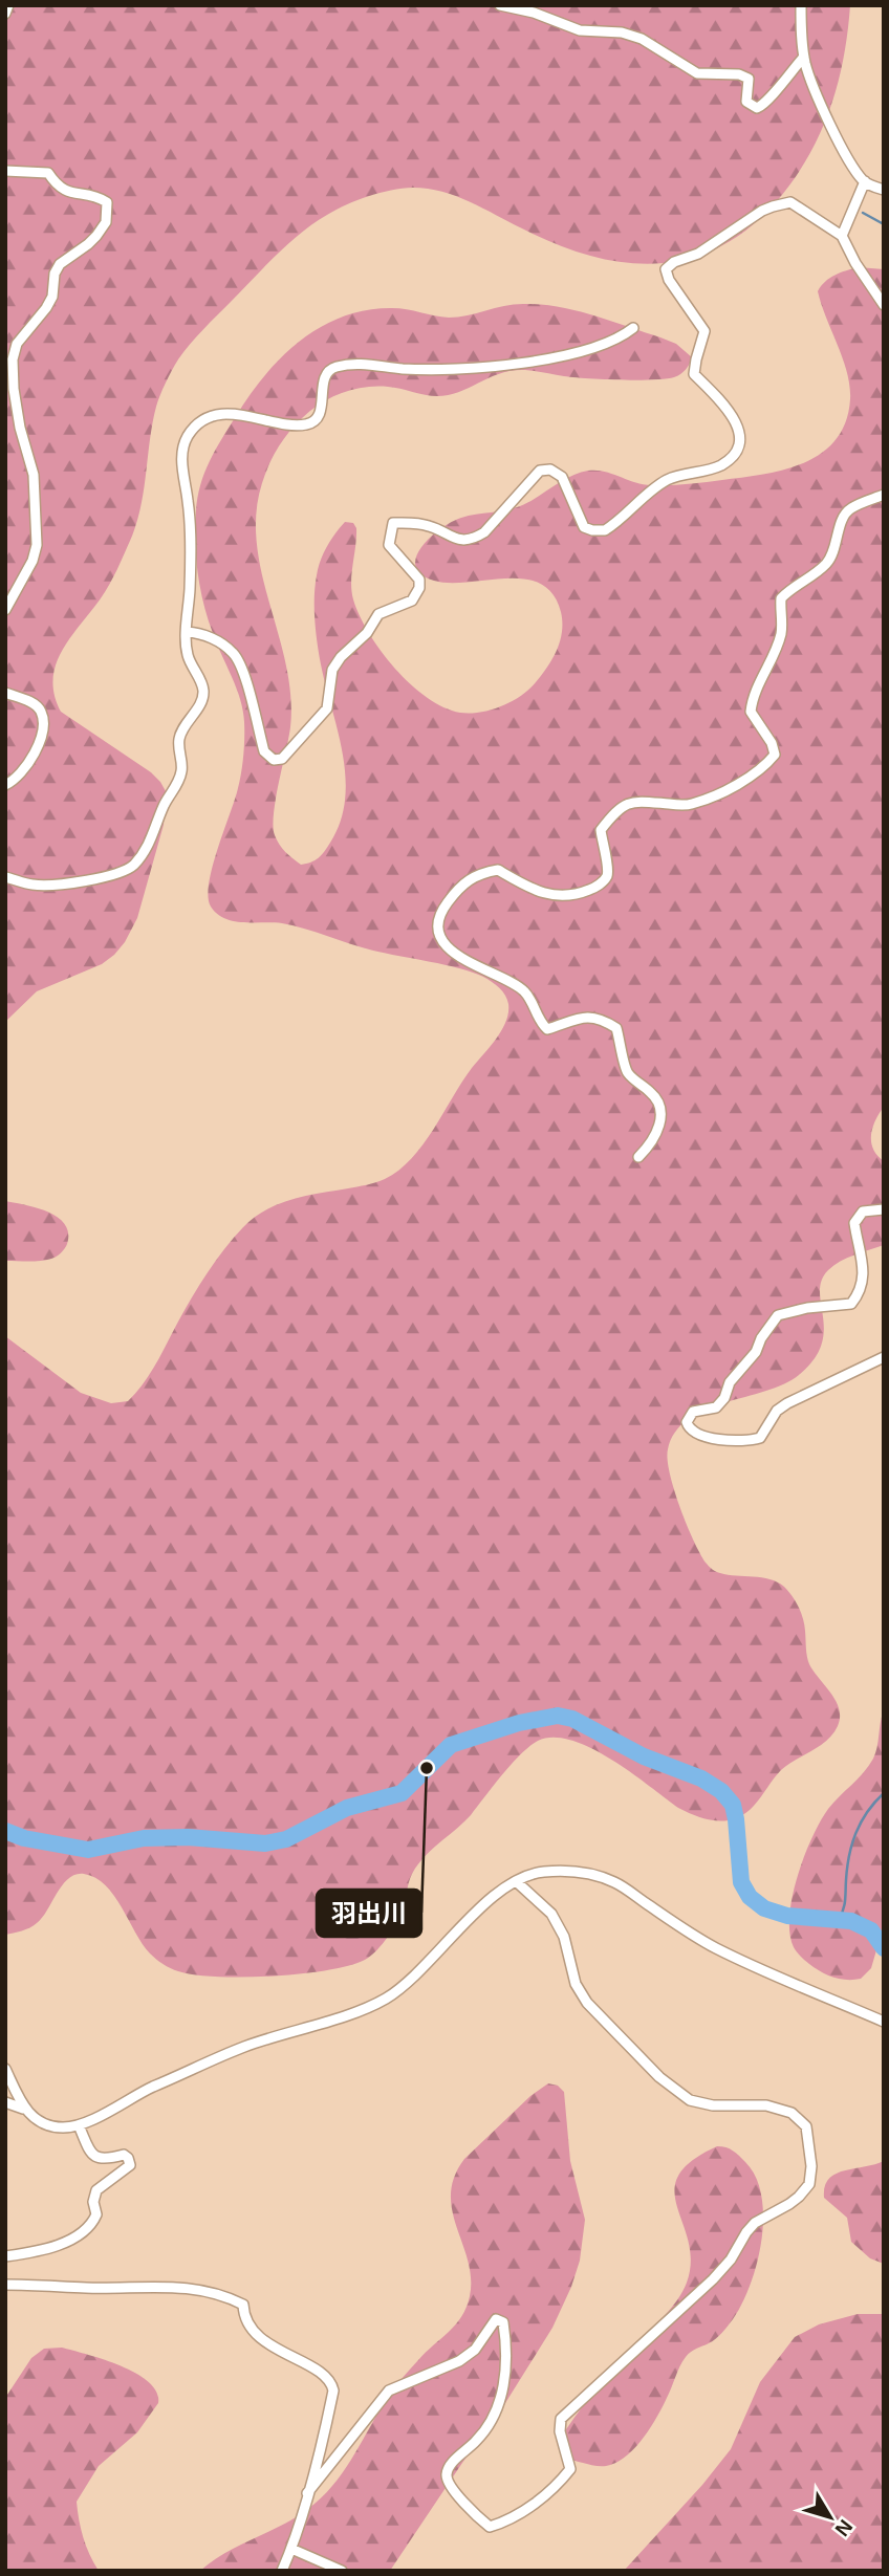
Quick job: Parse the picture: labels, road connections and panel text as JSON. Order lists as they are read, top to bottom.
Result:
{
  "places": ["羽出川"],
  "north": "bottom right"
}
